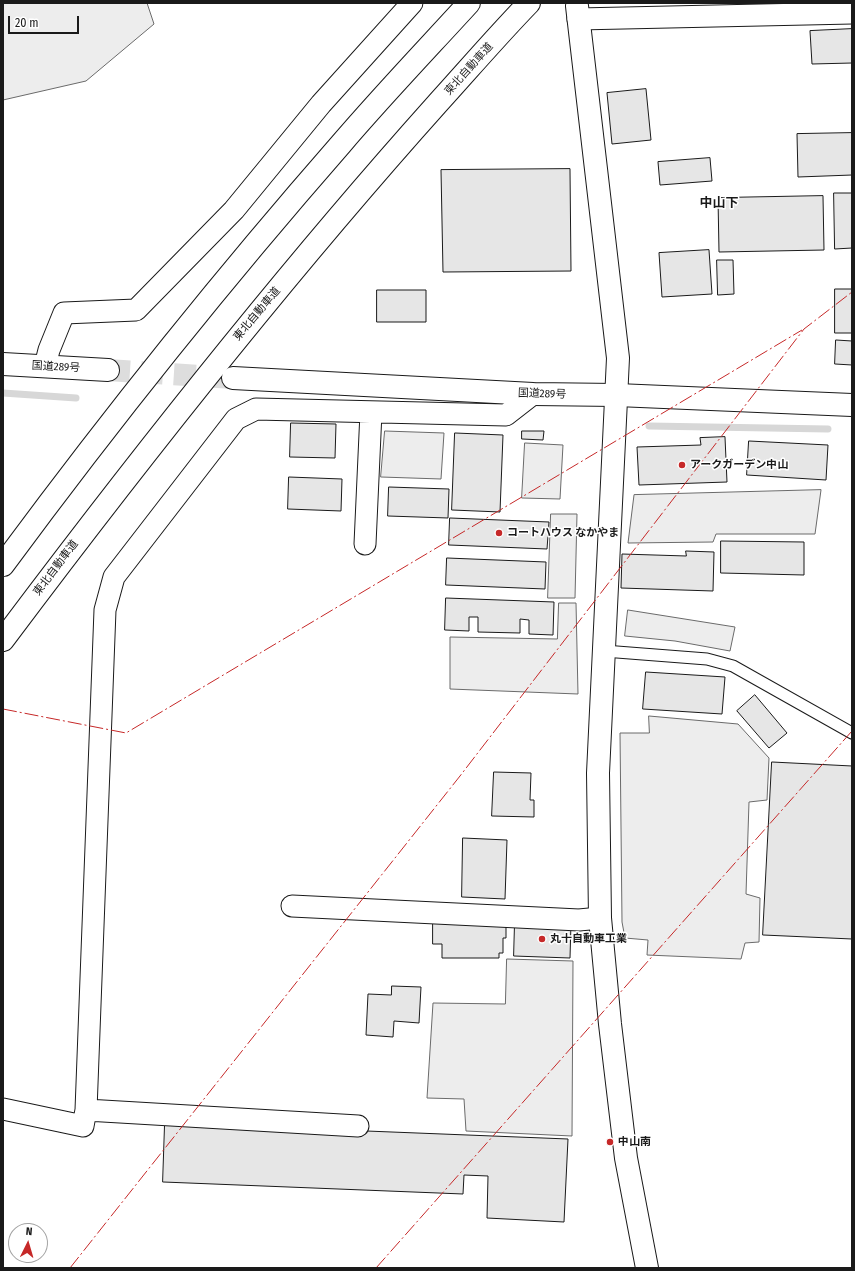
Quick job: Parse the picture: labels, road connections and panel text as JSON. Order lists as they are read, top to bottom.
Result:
{
  "streets": {
    "main road": ["東北自動車道", "国道289号"]
  },
  "districts": ["中山下"],
  "places": [
    "アークガーデン中山",
    "コートハウス なかやま",
    "丸十自動車工業",
    "中山南"
  ],
  "scale_bar": "20 m",
  "north": "top"
}
